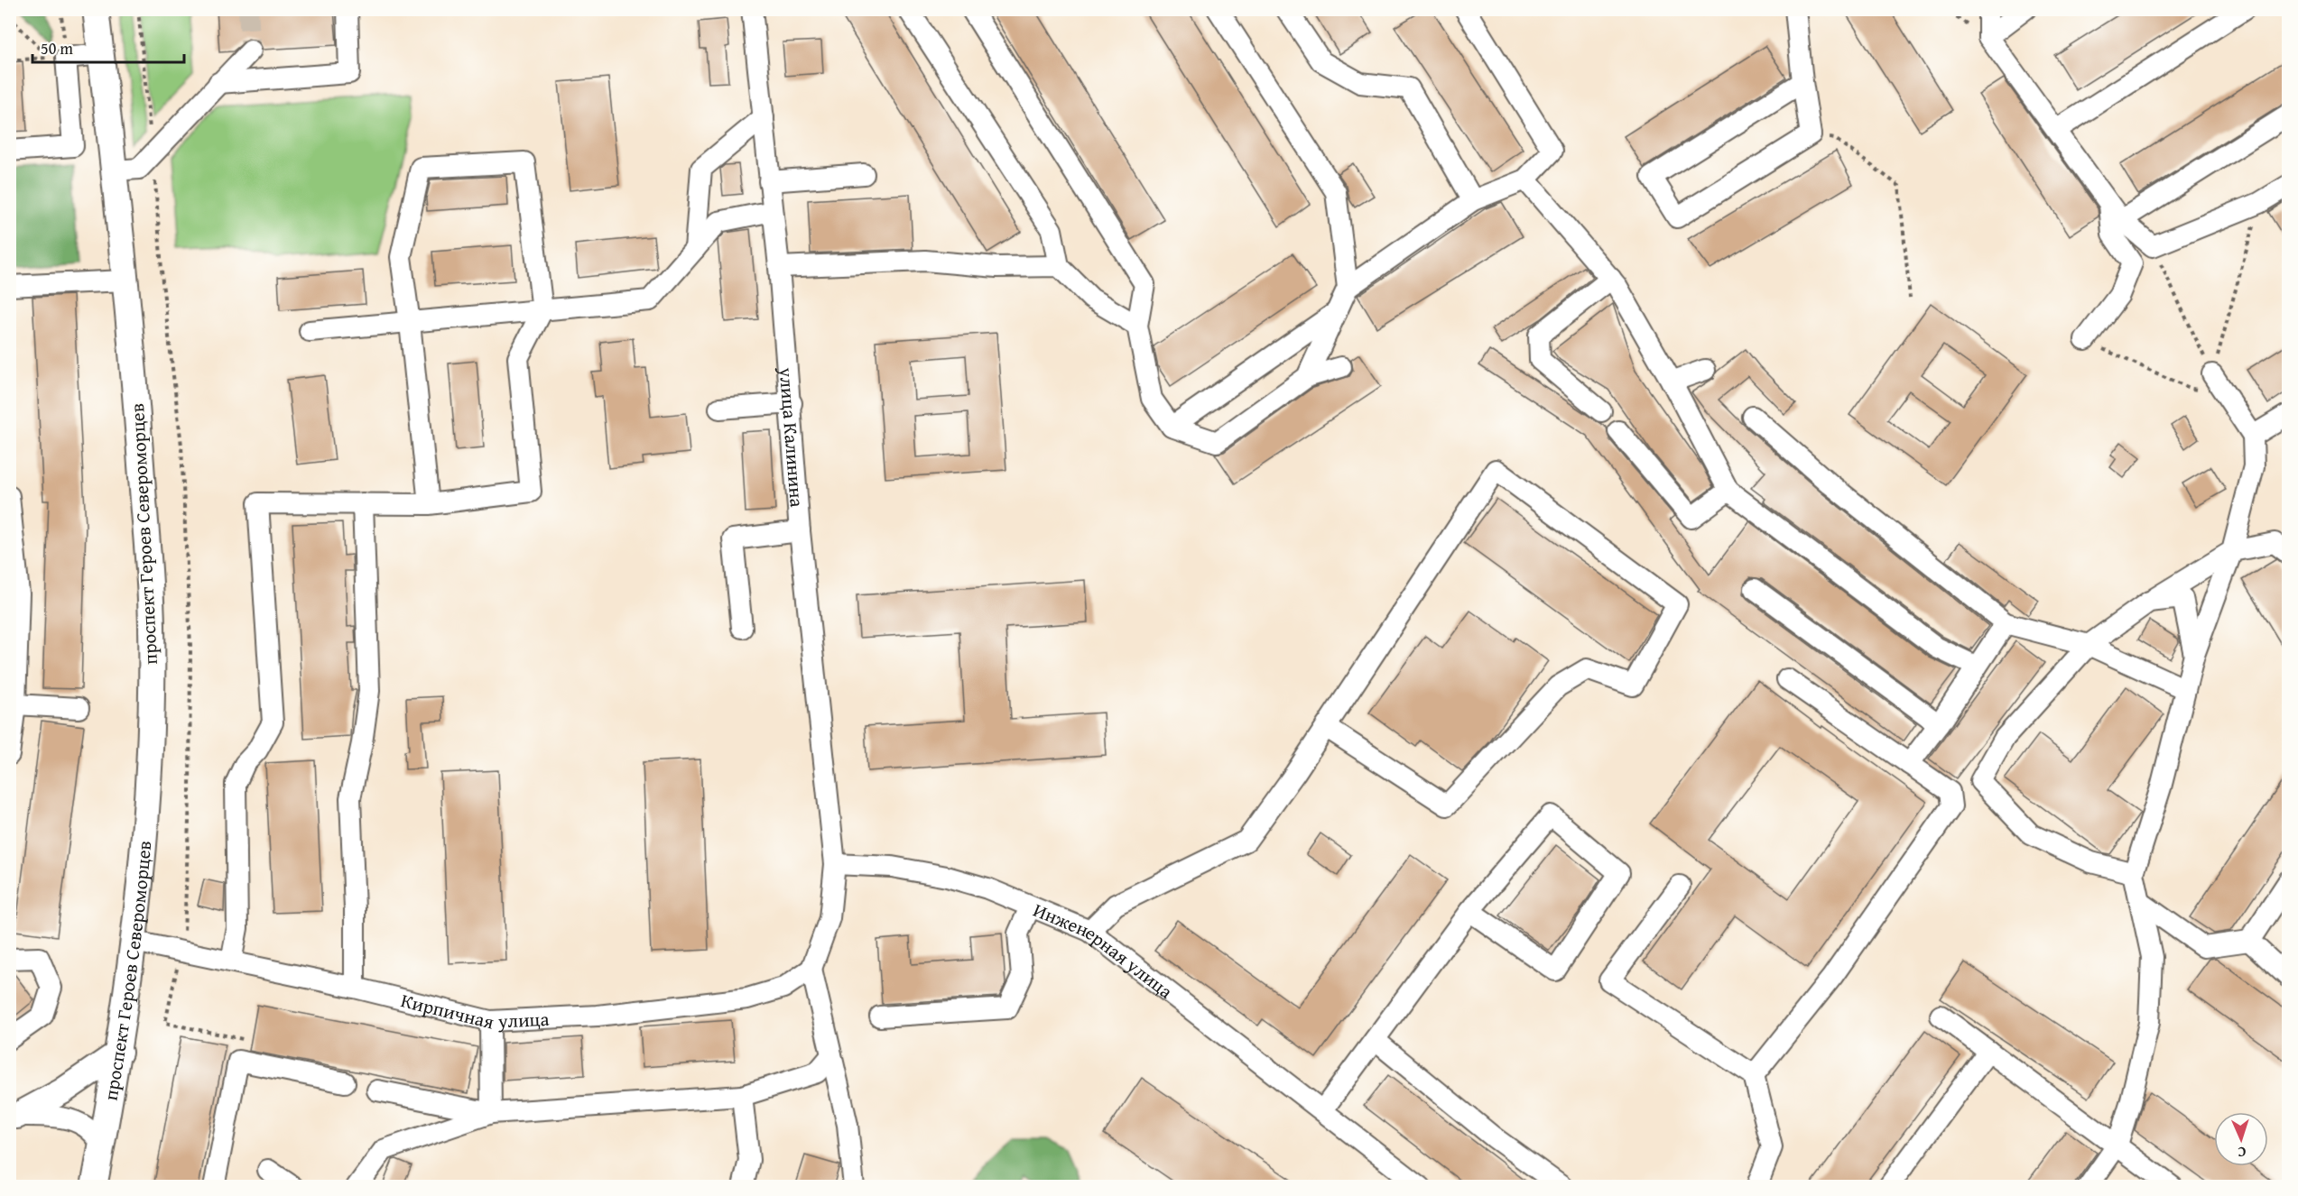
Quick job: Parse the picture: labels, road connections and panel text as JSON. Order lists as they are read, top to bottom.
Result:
{
  "streets": {
    "main road": ["проспект Героев Североморцев"],
    "street": ["улица Калинина", "Инженерная улица", "Кирпичная улица"]
  },
  "crossings": [
    ["улица Калинина", "Инженерная улица"],
    ["проспект Героев Североморцев", "Кирпичная улица"]
  ],
  "scale_bar": "50 m",
  "north": "bottom"
}
